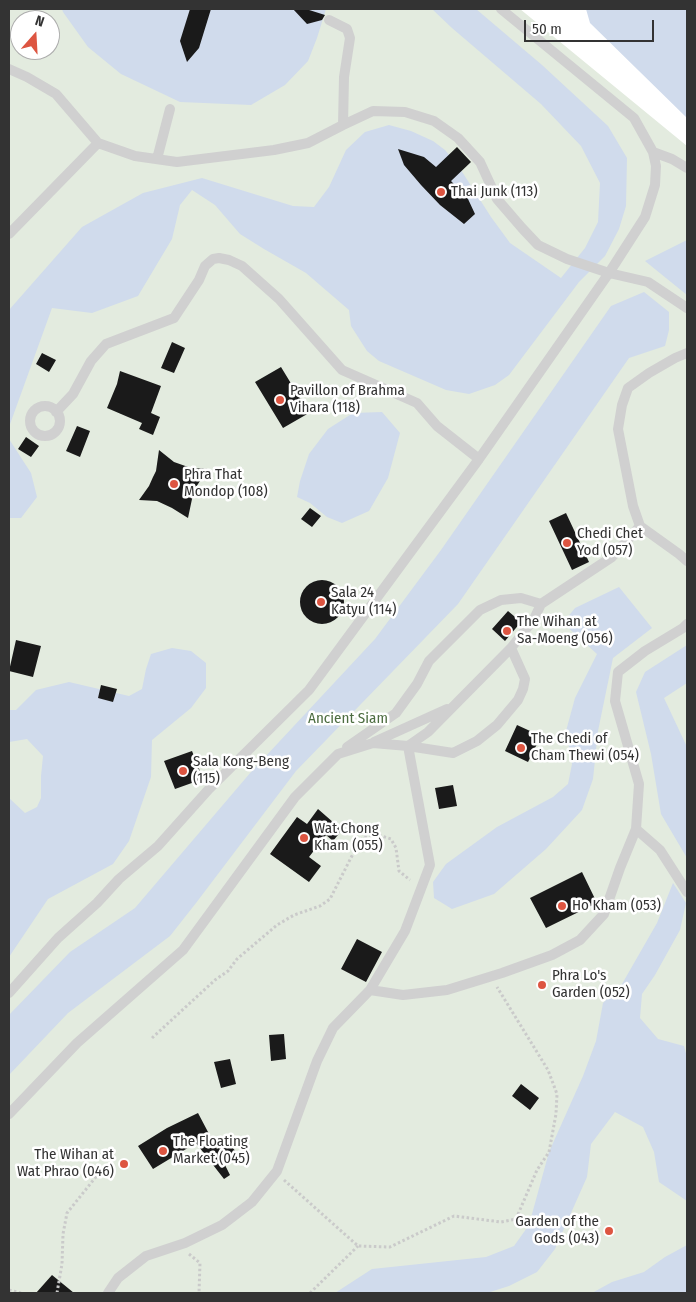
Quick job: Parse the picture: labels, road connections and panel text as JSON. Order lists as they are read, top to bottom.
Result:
{
  "parks": ["Ancient Siam"],
  "places": [
    "Thai Junk (113)",
    "Pavillon of Brahma Vihara (118)",
    "Phra That Mondop (108)",
    "Chedi Chet Yod (057)",
    "Sala 24 Katyu (114)",
    "The Wihan at Sa-Moeng (056)",
    "The Chedi of Cham Thewi (054)",
    "Sala Kong-Beng (115)",
    "Wat Chong Kham (055)",
    "Ho Kham (053)",
    "Phra Lo's Garden (052)",
    "The Floating Market (045)",
    "The Wihan at Wat Phrao (046)",
    "Garden of the Gods (043)"
  ],
  "scale_bar": "50 m",
  "north": "top"
}
